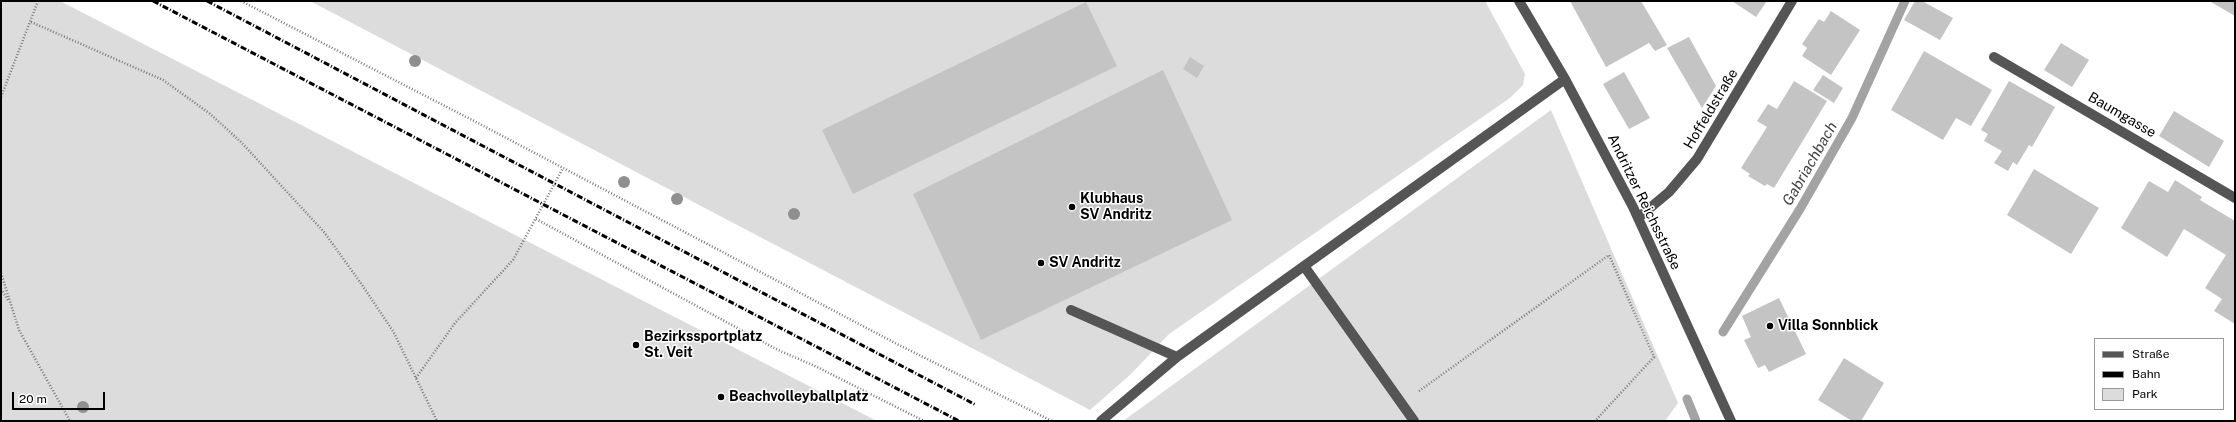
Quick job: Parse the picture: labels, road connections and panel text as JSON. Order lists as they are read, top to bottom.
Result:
{
  "streets": {
    "street": ["Hoffeldstraße", "Baumgasse", "Andritzer Reichsstraße"]
  },
  "crossings": [
    ["Hoffeldstraße", "Andritzer Reichsstraße"]
  ],
  "water": ["Gabriachbach"],
  "places": [
    "Klubhaus SV Andritz",
    "SV Andritz",
    "Villa Sonnblick",
    "Bezirkssportplatz St. Veit",
    "Beachvolleyballplatz"
  ],
  "legend": ["Straße", "Bahn", "Park"],
  "scale_bar": "20 m"
}
